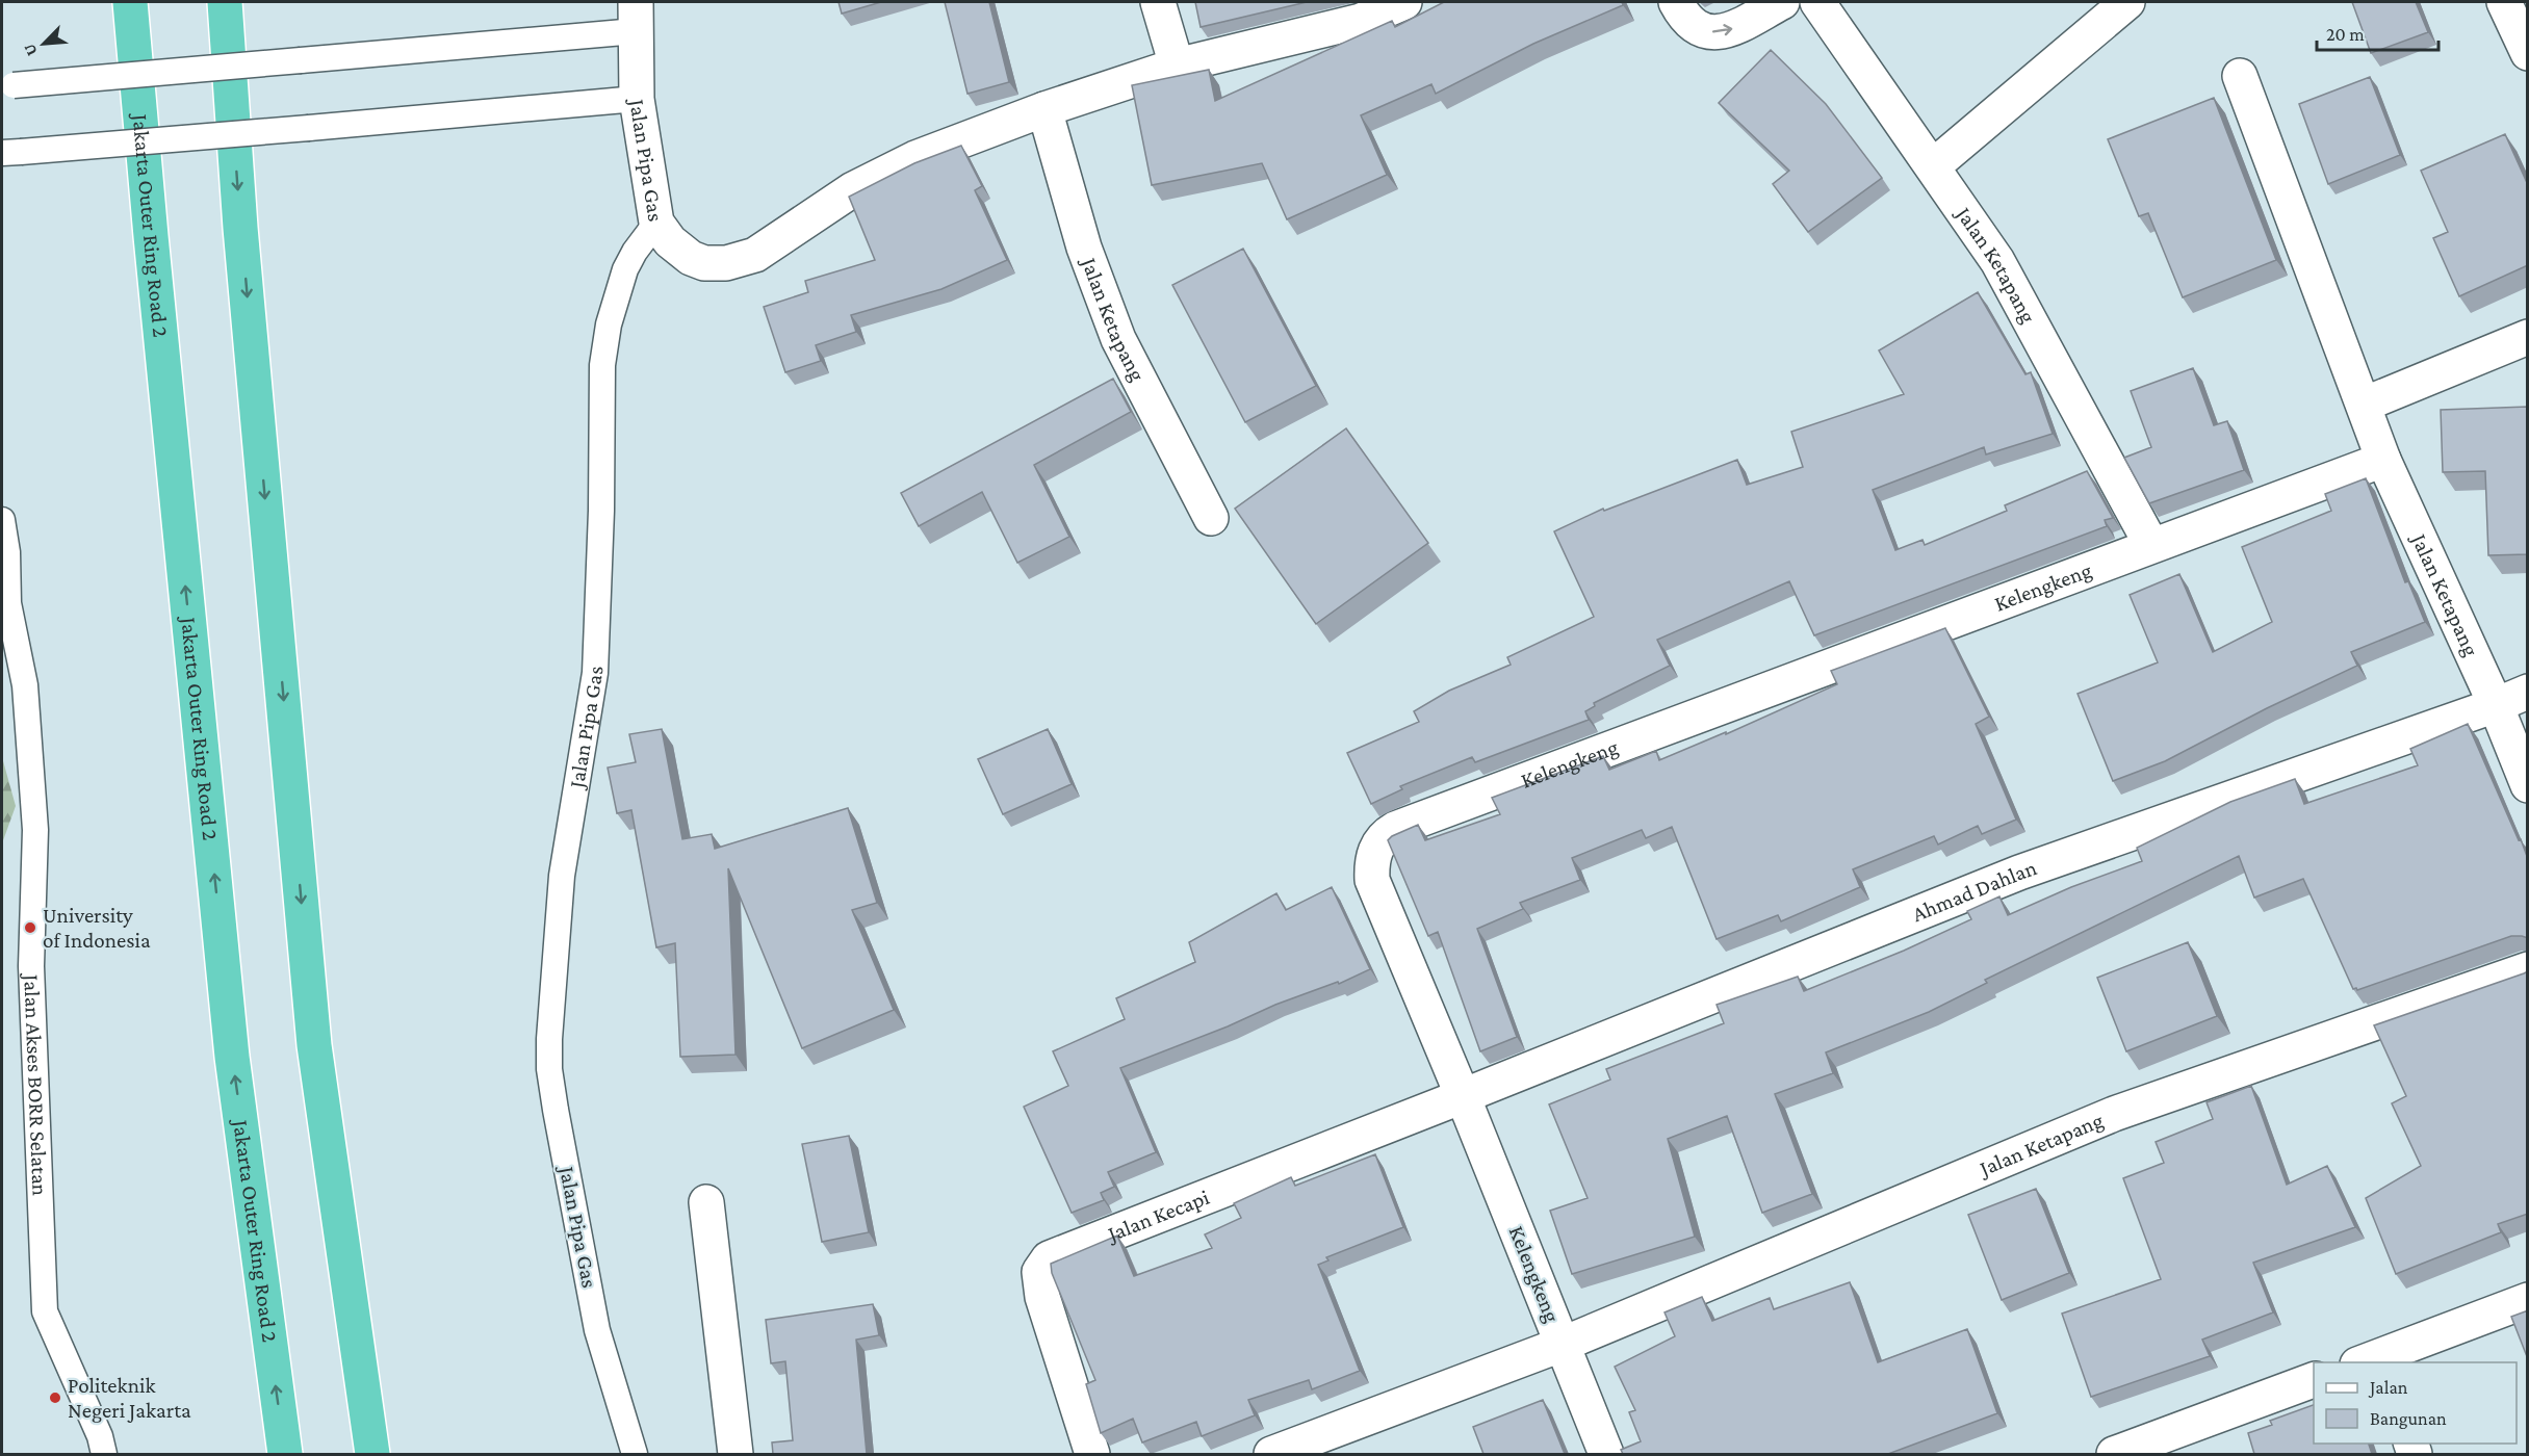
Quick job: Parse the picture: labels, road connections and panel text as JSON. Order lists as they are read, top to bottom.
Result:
{
  "streets": {
    "highway": ["Jakarta Outer Ring Road 2"],
    "street": [
      "Jalan Pipa Gas",
      "Jalan Ketapang",
      "Kelengkeng",
      "Ahmad Dahlan",
      "Jalan Kecapi"
    ],
    "lane": ["Jalan Akses BORR Selatan"]
  },
  "crossings": [
    ["Jalan Ketapang", "Kelengkeng"],
    ["Jalan Ketapang", "Ahmad Dahlan"],
    ["Kelengkeng", "Ahmad Dahlan"],
    ["Kelengkeng", "Jalan Kecapi"],
    ["Ahmad Dahlan", "Jalan Kecapi"]
  ],
  "places": ["University of Indonesia", "Politeknik Negeri Jakarta"],
  "legend": ["Jalan", "Bangunan"],
  "scale_bar": "20 m",
  "north": "bottom left"
}
